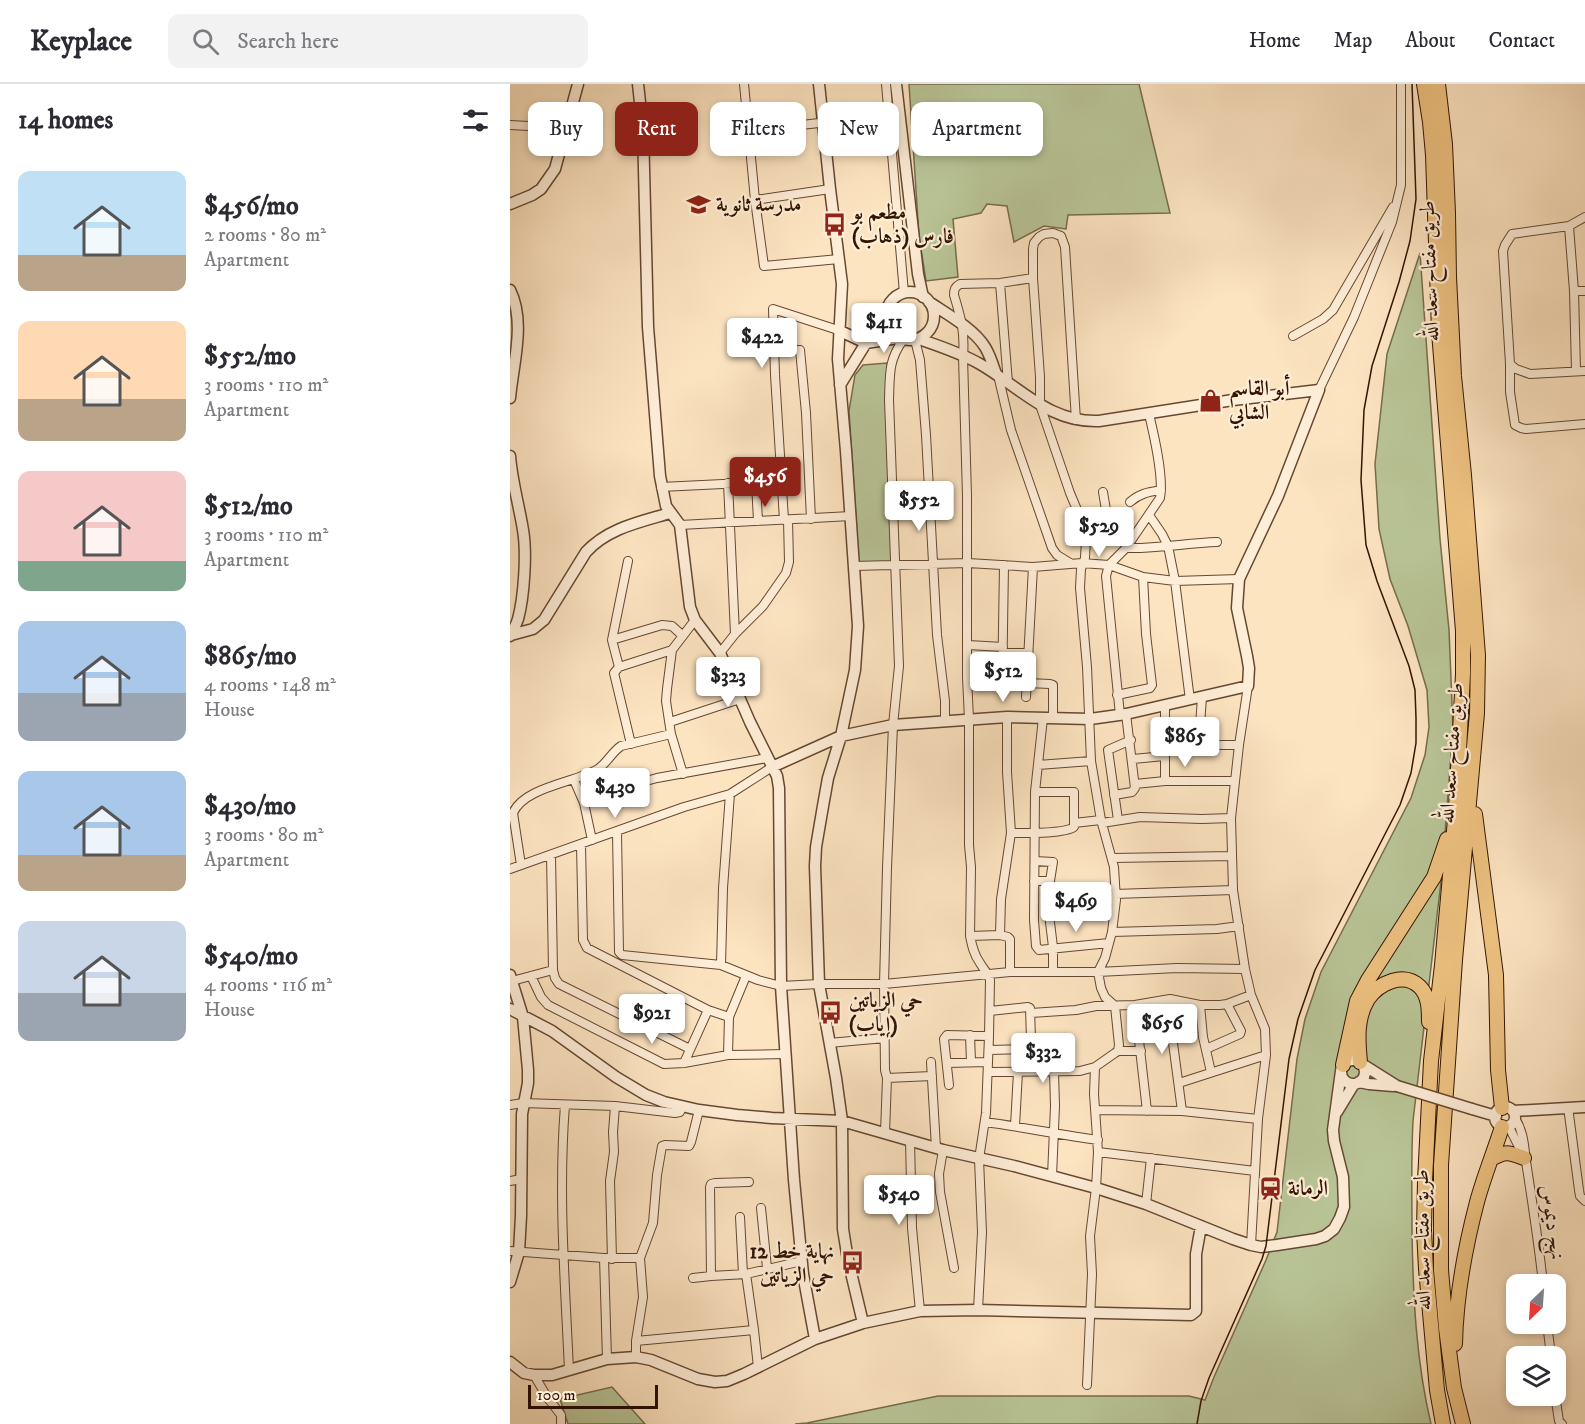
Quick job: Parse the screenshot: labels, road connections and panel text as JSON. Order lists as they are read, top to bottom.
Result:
{
  "streets": {
    "highway": ["طريق مفتاح سعد الله"],
    "street": ["نهج ديموس"]
  },
  "places": {
    "school or university": ["مدرسة ثانوية"],
    "bus stop": ["مطعم بو فارس (ذهاب)", "حي الزياتين (إياب)", "نهاية خط 12 حي الزياتين"],
    "shop": ["أبو القاسم الشابي"],
    "station": ["الرمانة"]
  },
  "scale_bar": "100 m",
  "north": "bottom left",
  "page": {
    "header": "Keyplace",
    "search": "Search here",
    "nav": [
      "Home",
      "Map",
      "About",
      "Contact"
    ],
    "heading": "14 homes",
    "chip": [
      "Buy",
      "Rent",
      "Filters",
      "New",
      "Apartment"
    ],
    "list": [
      {
        "name": "$456/mo",
        "note": "2 rooms · 80 m² · Apartment"
      },
      {
        "name": "$552/mo",
        "note": "3 rooms · 110 m² · Apartment"
      },
      {
        "name": "$512/mo",
        "note": "3 rooms · 110 m² · Apartment"
      },
      {
        "name": "$865/mo",
        "note": "4 rooms · 148 m² · House"
      },
      {
        "name": "$430/mo",
        "note": "3 rooms · 80 m² · Apartment"
      },
      {
        "name": "$540/mo",
        "note": "4 rooms · 116 m² · House"
      }
    ],
    "price": [
      "$411",
      "$422",
      "$456",
      "$552",
      "$529",
      "$512",
      "$323",
      "$865",
      "$430",
      "$469",
      "$921",
      "$656",
      "$332",
      "$540"
    ],
    "scale": "100 m"
  }
}
